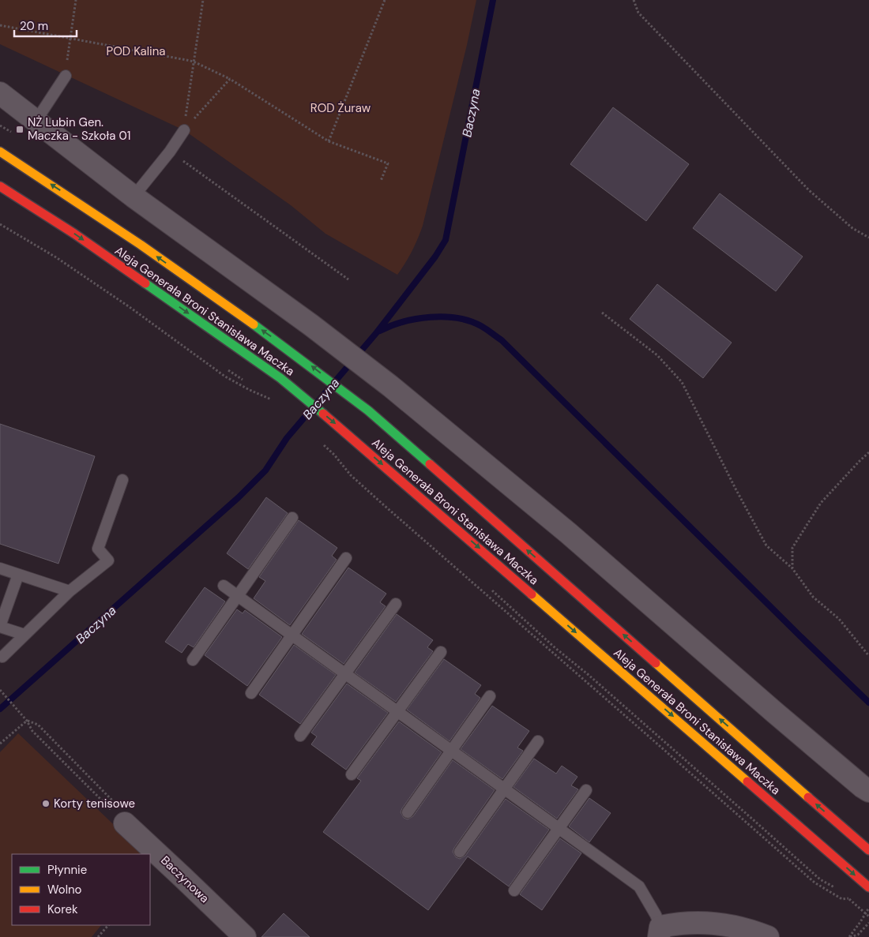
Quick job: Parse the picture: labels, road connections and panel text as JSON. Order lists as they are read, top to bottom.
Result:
{
  "streets": {
    "main road": ["Aleja Generała Broni Stanisława Maczka"],
    "street": ["Baczynowa"]
  },
  "water": ["Baczyna"],
  "parks": ["POD Kalina", "ROD Żuraw"],
  "places": {
    "transit": ["NŻ Lubin Gen. Maczka - Szkoła 01"],
    "other": ["Korty tenisowe"]
  },
  "legend": ["Płynnie", "Wolno", "Korek"],
  "scale_bar": "20 m"
}
